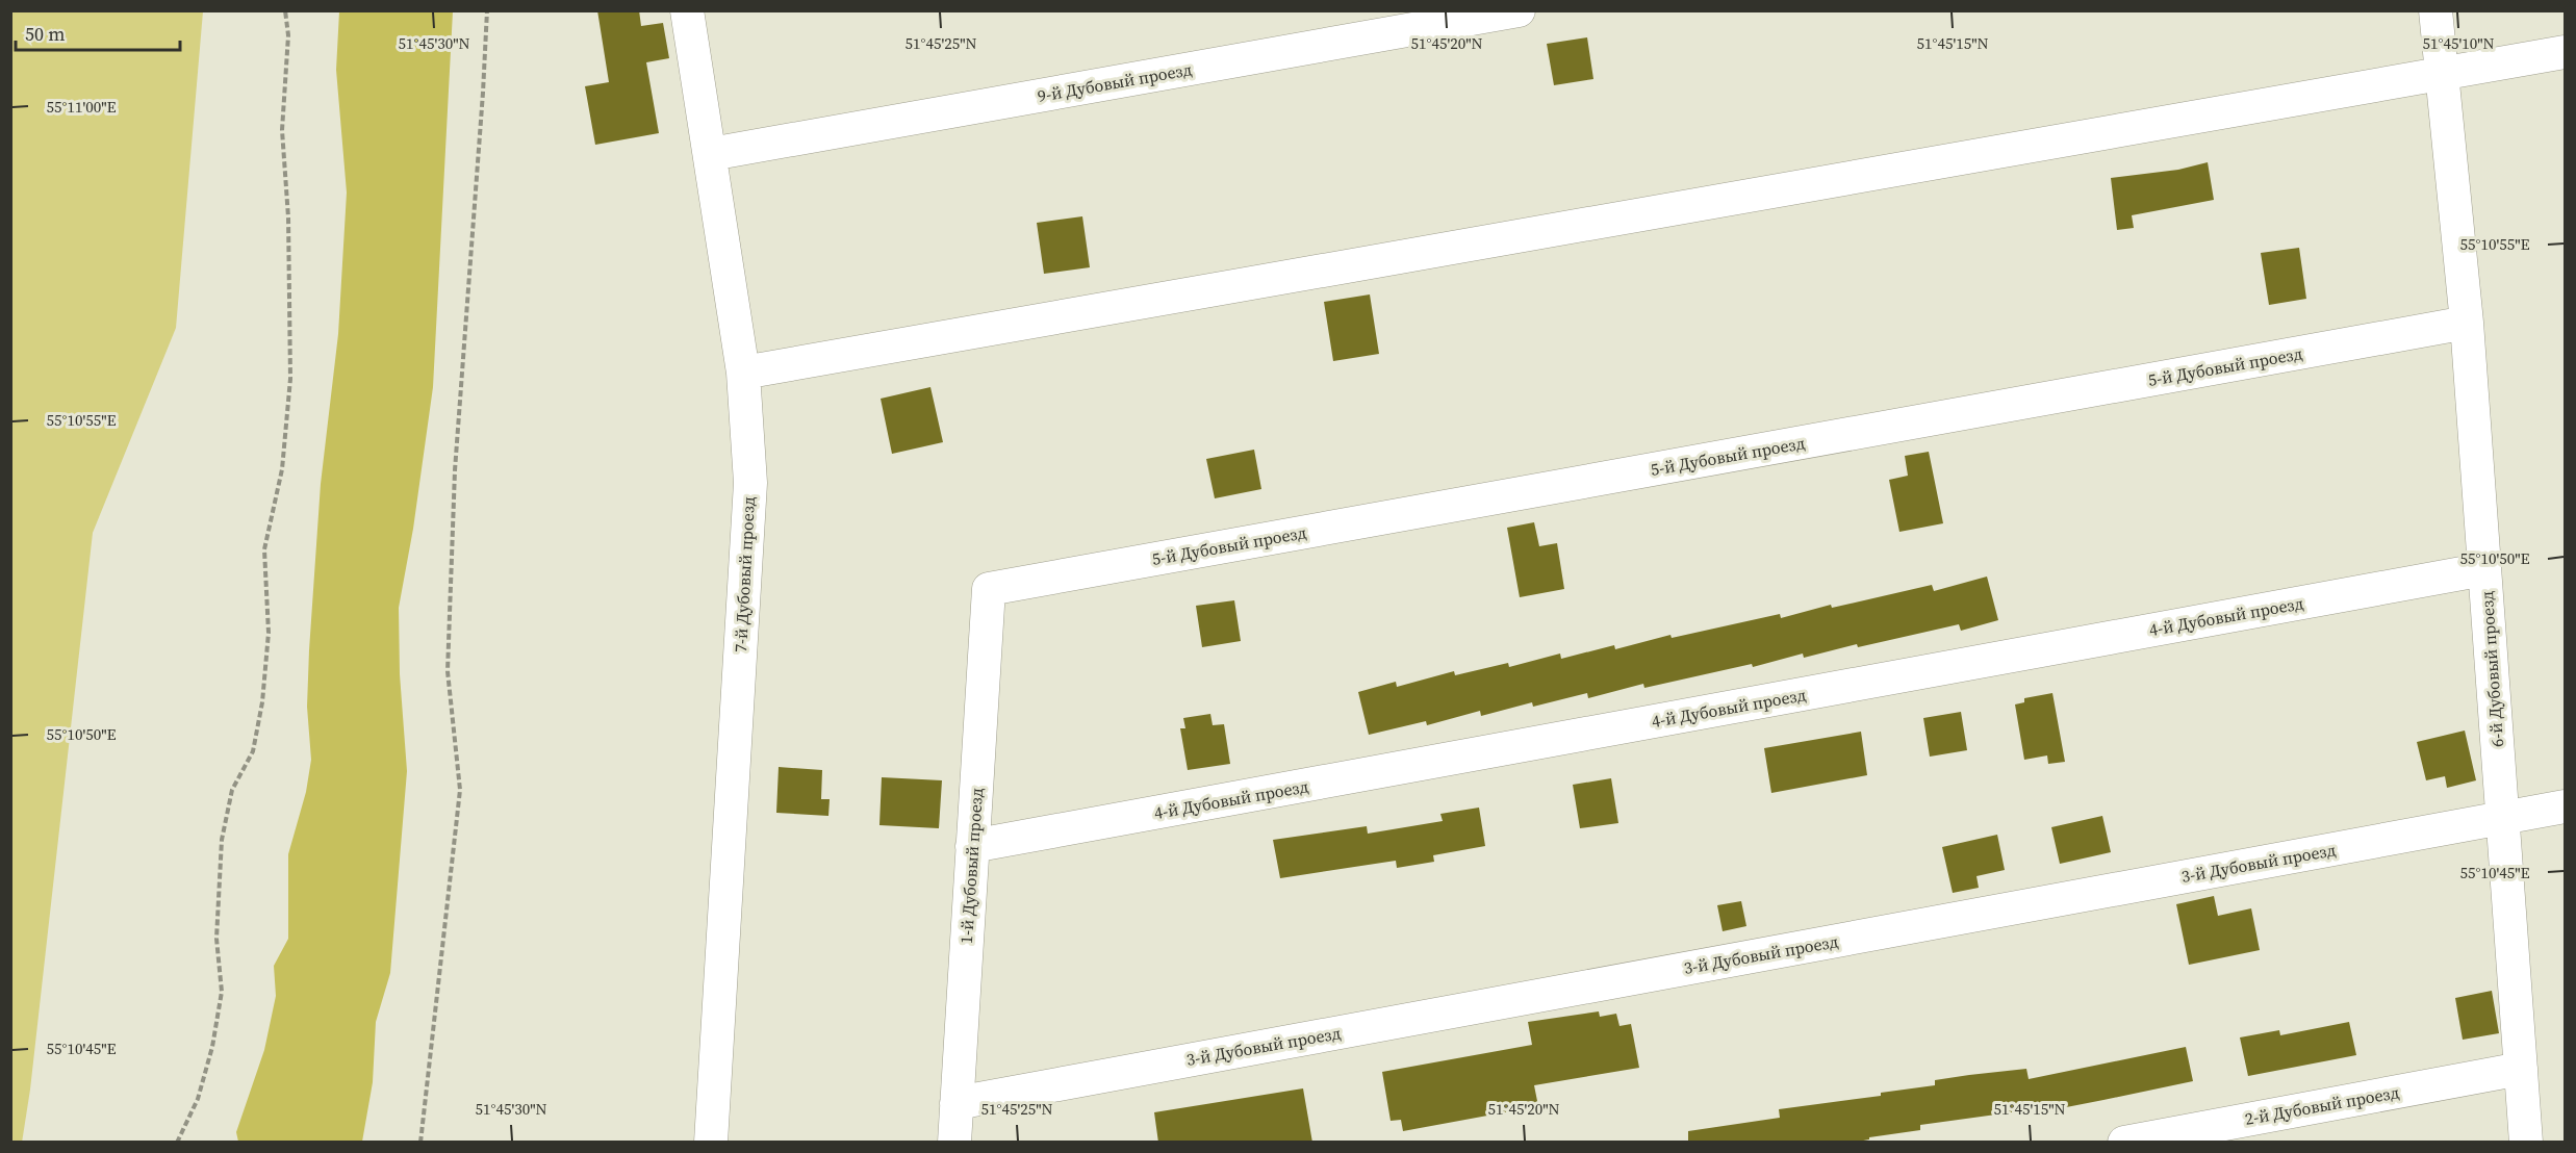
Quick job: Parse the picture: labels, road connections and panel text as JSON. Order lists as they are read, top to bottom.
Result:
{
  "streets": {
    "street": [
      "9-й Дубовый проезд",
      "5-й Дубовый проезд",
      "7-й Дубовый проезд",
      "4-й Дубовый проезд",
      "6-й Дубовый проезд",
      "3-й Дубовый проезд",
      "1-й Дубовый проезд",
      "2-й Дубовый проезд"
    ]
  },
  "crossings": [
    ["9-й Дубовый проезд", "7-й Дубовый проезд"],
    ["5-й Дубовый проезд", "6-й Дубовый проезд"],
    ["5-й Дубовый проезд", "1-й Дубовый проезд"],
    ["4-й Дубовый проезд", "6-й Дубовый проезд"],
    ["4-й Дубовый проезд", "1-й Дубовый проезд"],
    ["6-й Дубовый проезд", "3-й Дубовый проезд"],
    ["6-й Дубовый проезд", "2-й Дубовый проезд"],
    ["3-й Дубовый проезд", "1-й Дубовый проезд"]
  ],
  "scale_bar": "50 m",
  "coordinates": [
    "51°45'30\"N",
    "51°45'25\"N",
    "51°45'20\"N",
    "51°45'15\"N",
    "51°45'10\"N",
    "55°11'00\"E",
    "55°10'55\"E",
    "55°10'50\"E",
    "55°10'45\"E"
  ]
}
